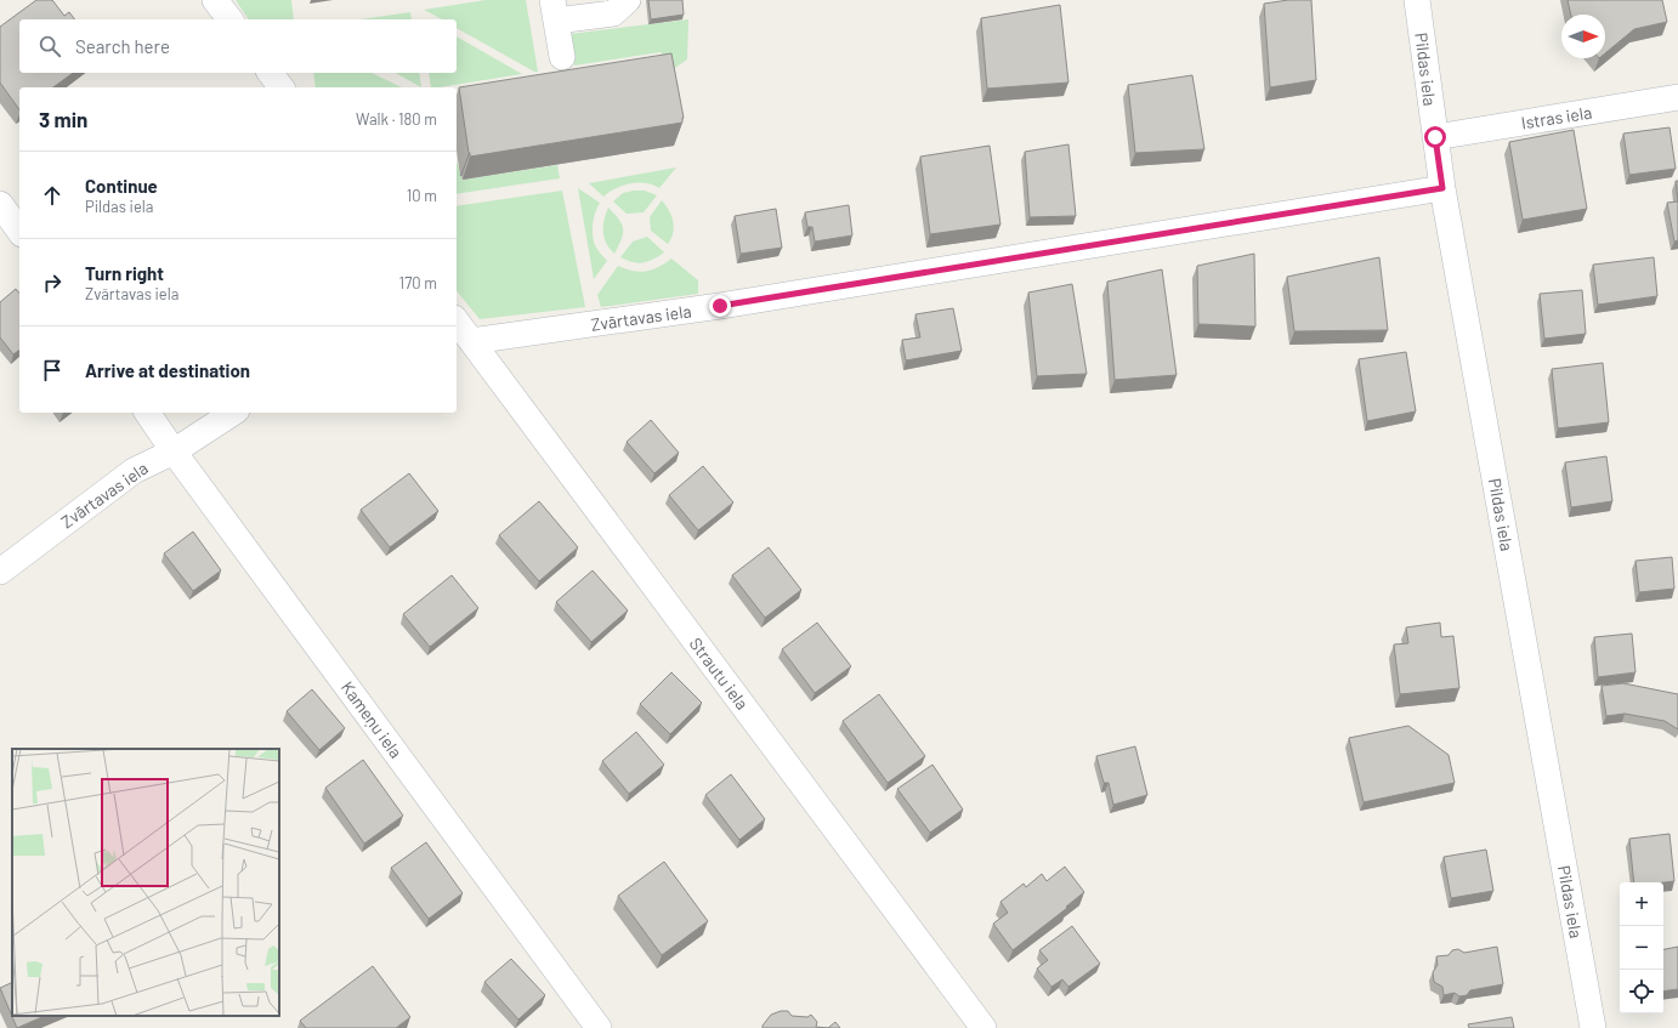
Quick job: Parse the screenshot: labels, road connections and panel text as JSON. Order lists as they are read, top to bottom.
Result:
{
  "streets": {
    "street": [
      "Pildas iela",
      "Istras iela",
      "Zvārtavas iela",
      "Strautu iela",
      "Kameņu iela"
    ]
  },
  "crossings": [
    ["Pildas iela", "Istras iela"],
    ["Pildas iela", "Zvārtavas iela"],
    ["Zvārtavas iela", "Strautu iela"],
    ["Zvārtavas iela", "Kameņu iela"]
  ],
  "north": "right",
  "page": {
    "search": "Search here",
    "heading": ["3 min", "Walk · 180 m"],
    "list": [
      ["Continue", "Pildas iela", "10 m"],
      ["Turn right", "Zvārtavas iela", "170 m"],
      "Arrive at destination"
    ],
    "map_buttons": ["+", "−"]
  }
}
